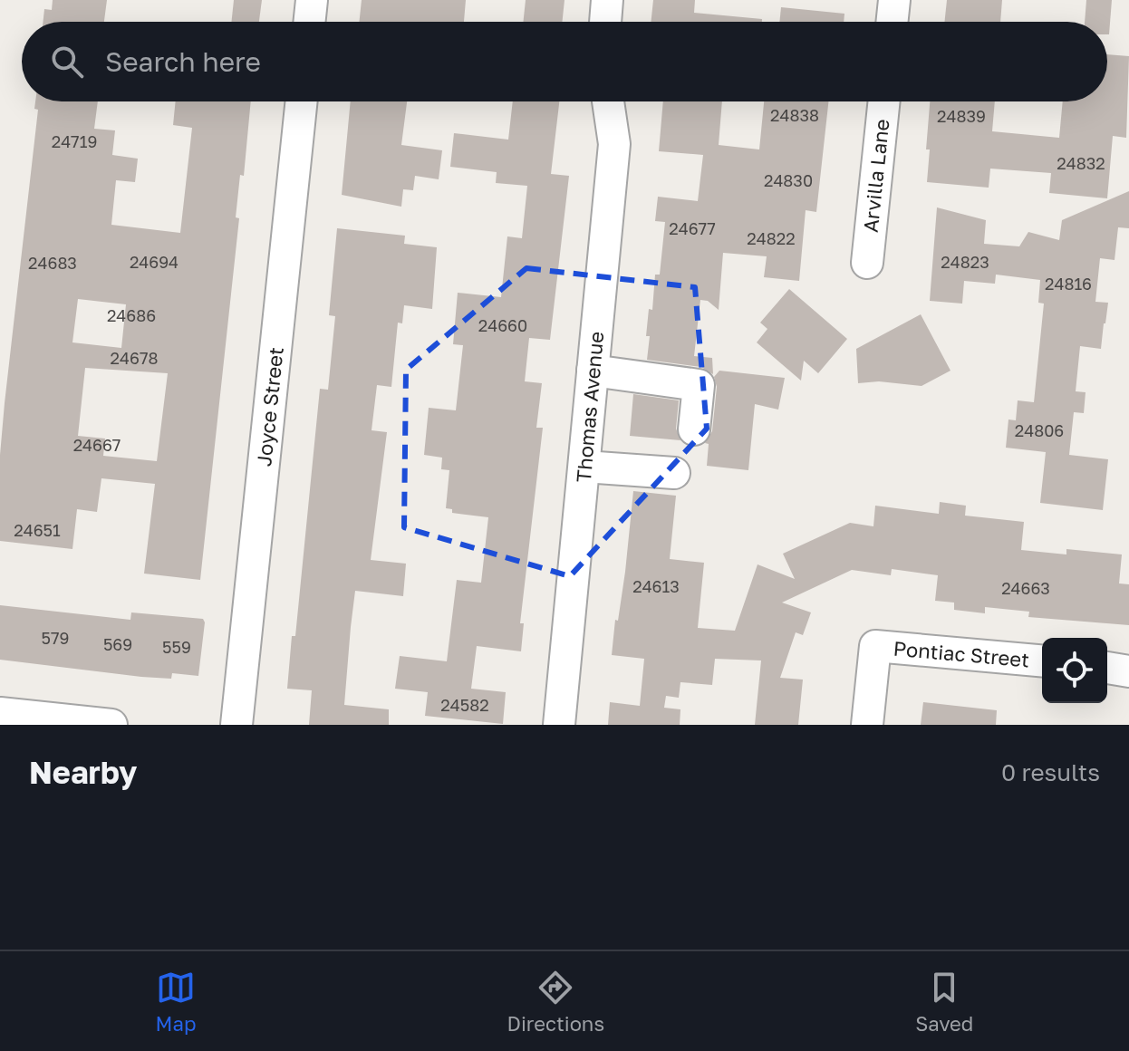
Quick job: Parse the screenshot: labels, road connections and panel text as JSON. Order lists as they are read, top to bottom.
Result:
{
  "streets": {
    "street": [
      "Arvilla Lane",
      "Joyce Street",
      "Thomas Avenue",
      "Pontiac Street"
    ]
  },
  "house_numbers": [
    "24838",
    "24839",
    "24719",
    "24832",
    "24830",
    "24677",
    "24822",
    "24694",
    "24823",
    "24683",
    "24816",
    "24686",
    "24660",
    "24678",
    "24806",
    "24667",
    "24651",
    "24613",
    "24663",
    "579",
    "569",
    "559",
    "24582"
  ],
  "page": {
    "search": "Search here",
    "heading": ["Nearby", "0 results"],
    "nav": ["Map", "Directions", "Saved"]
  }
}
